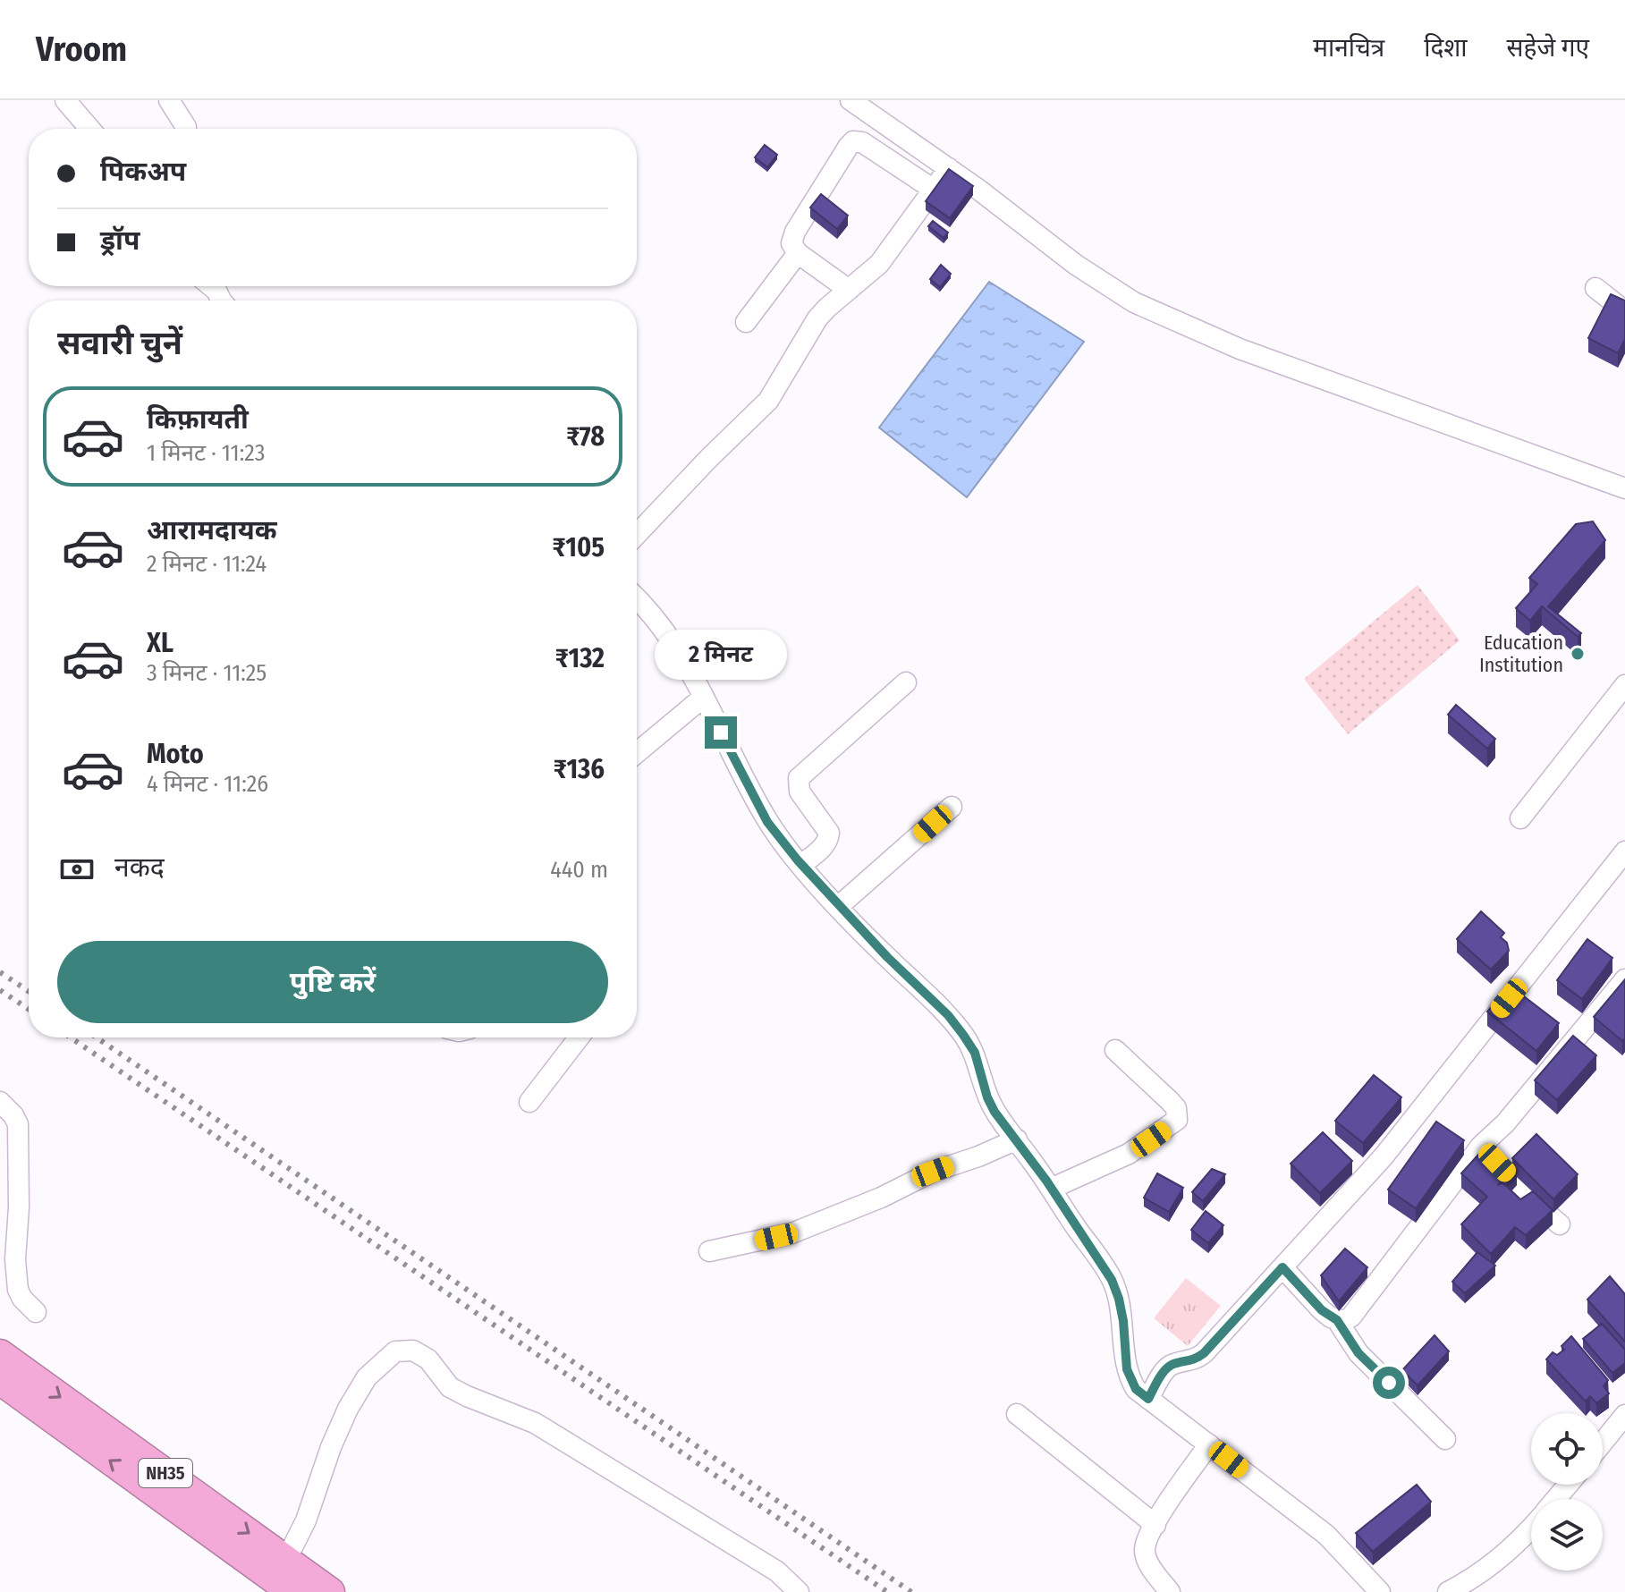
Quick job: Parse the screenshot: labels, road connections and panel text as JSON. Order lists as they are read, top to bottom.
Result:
{
  "streets": {
    "highway": ["NH35"]
  },
  "places": ["Education Institution"],
  "page": {
    "header": "Vroom",
    "nav": ["मानचित्र", "दिशा", "सहेजे गए"],
    "banner": ["पिकअप", "ड्रॉप"],
    "heading": "सवारी चुनें",
    "list": [
      {
        "name": "किफ़ायती",
        "note": "1 मिनट · 11:23",
        "value": "₹78"
      },
      {
        "name": "आरामदायक",
        "note": "2 मिनट · 11:24",
        "value": "₹105"
      },
      {
        "name": "XL",
        "note": "3 मिनट · 11:25",
        "value": "₹132"
      },
      {
        "name": "Moto",
        "note": "4 मिनट · 11:26",
        "value": "₹136"
      }
    ],
    "bubble": "2 मिनट",
    "pay": ["नकद", "440 m"],
    "buttons": "पुष्टि करें"
  }
}
